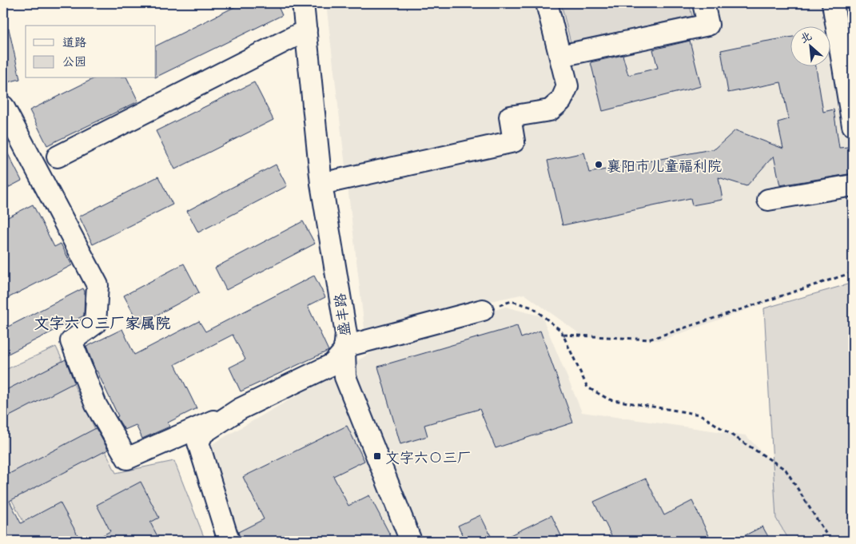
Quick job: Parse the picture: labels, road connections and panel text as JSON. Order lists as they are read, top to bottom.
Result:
{
  "streets": {
    "street": ["盛丰路"]
  },
  "districts": ["文字六〇三厂家属院"],
  "places": {
    "other": ["襄阳市儿童福利院"],
    "transit": ["文字六〇三厂"]
  },
  "legend": ["道路", "公园"],
  "north": "top left"
}
